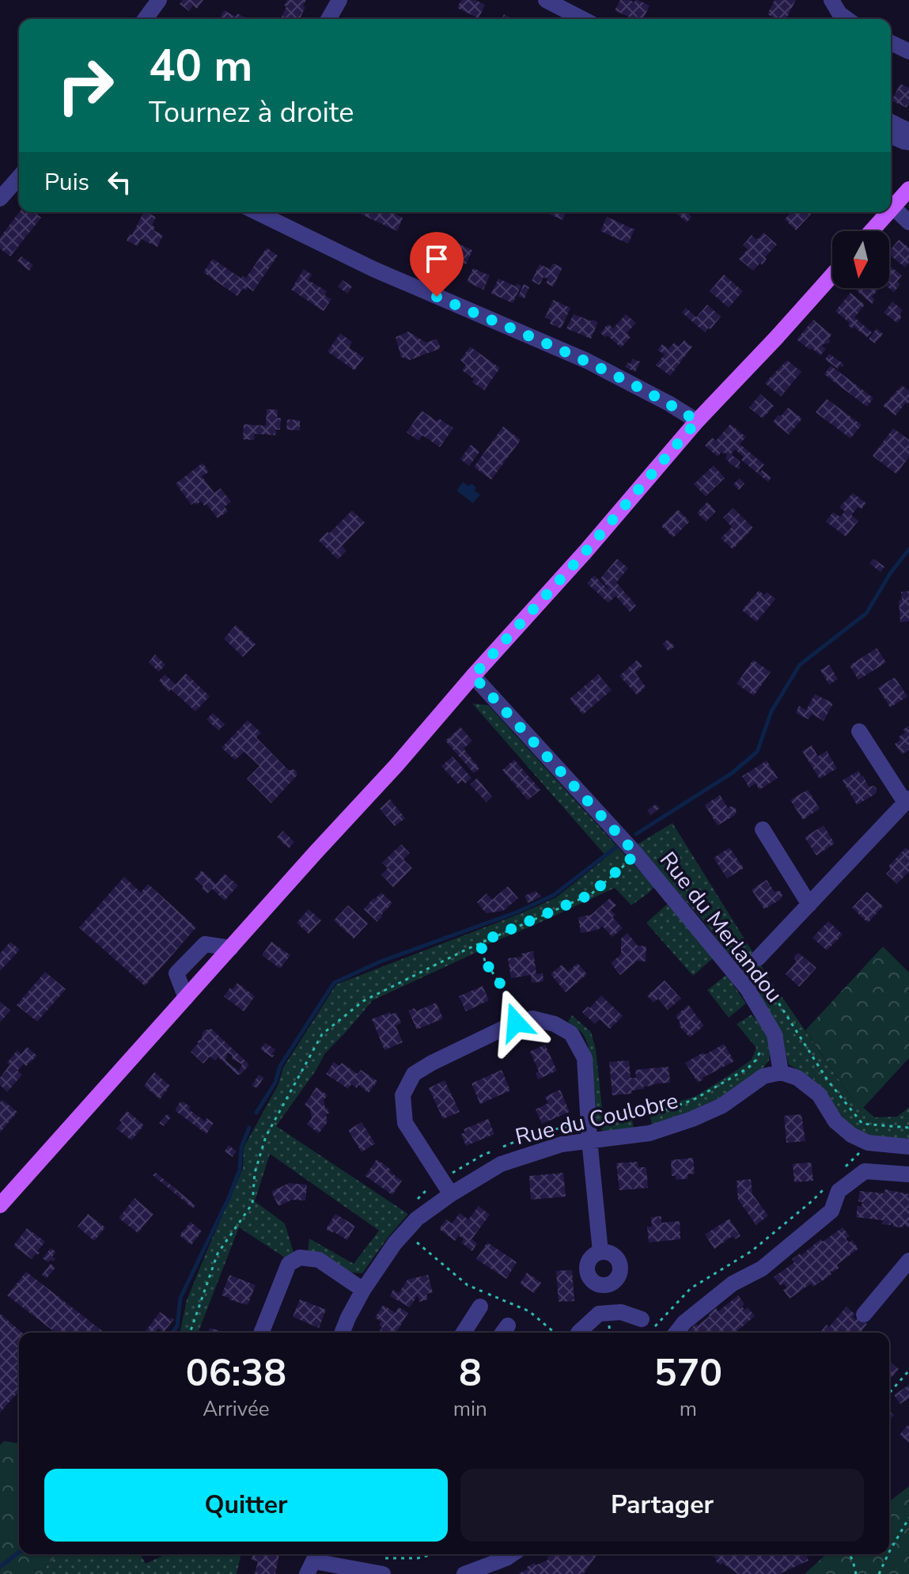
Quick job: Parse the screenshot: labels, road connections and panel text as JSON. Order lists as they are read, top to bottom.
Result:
{
  "streets": {
    "street": ["Rue du Merlandou", "Rue du Coulobre"]
  },
  "crossings": [
    ["Rue du Merlandou", "Rue du Coulobre"]
  ],
  "north": "bottom",
  "page": {
    "turn": ["40 m", "Tournez à droite"],
    "then": "Puis",
    "eta": [
      "06:38",
      "Arrivée",
      "8",
      "min",
      "570",
      "m"
    ],
    "buttons": ["Quitter", "Partager"]
  }
}
